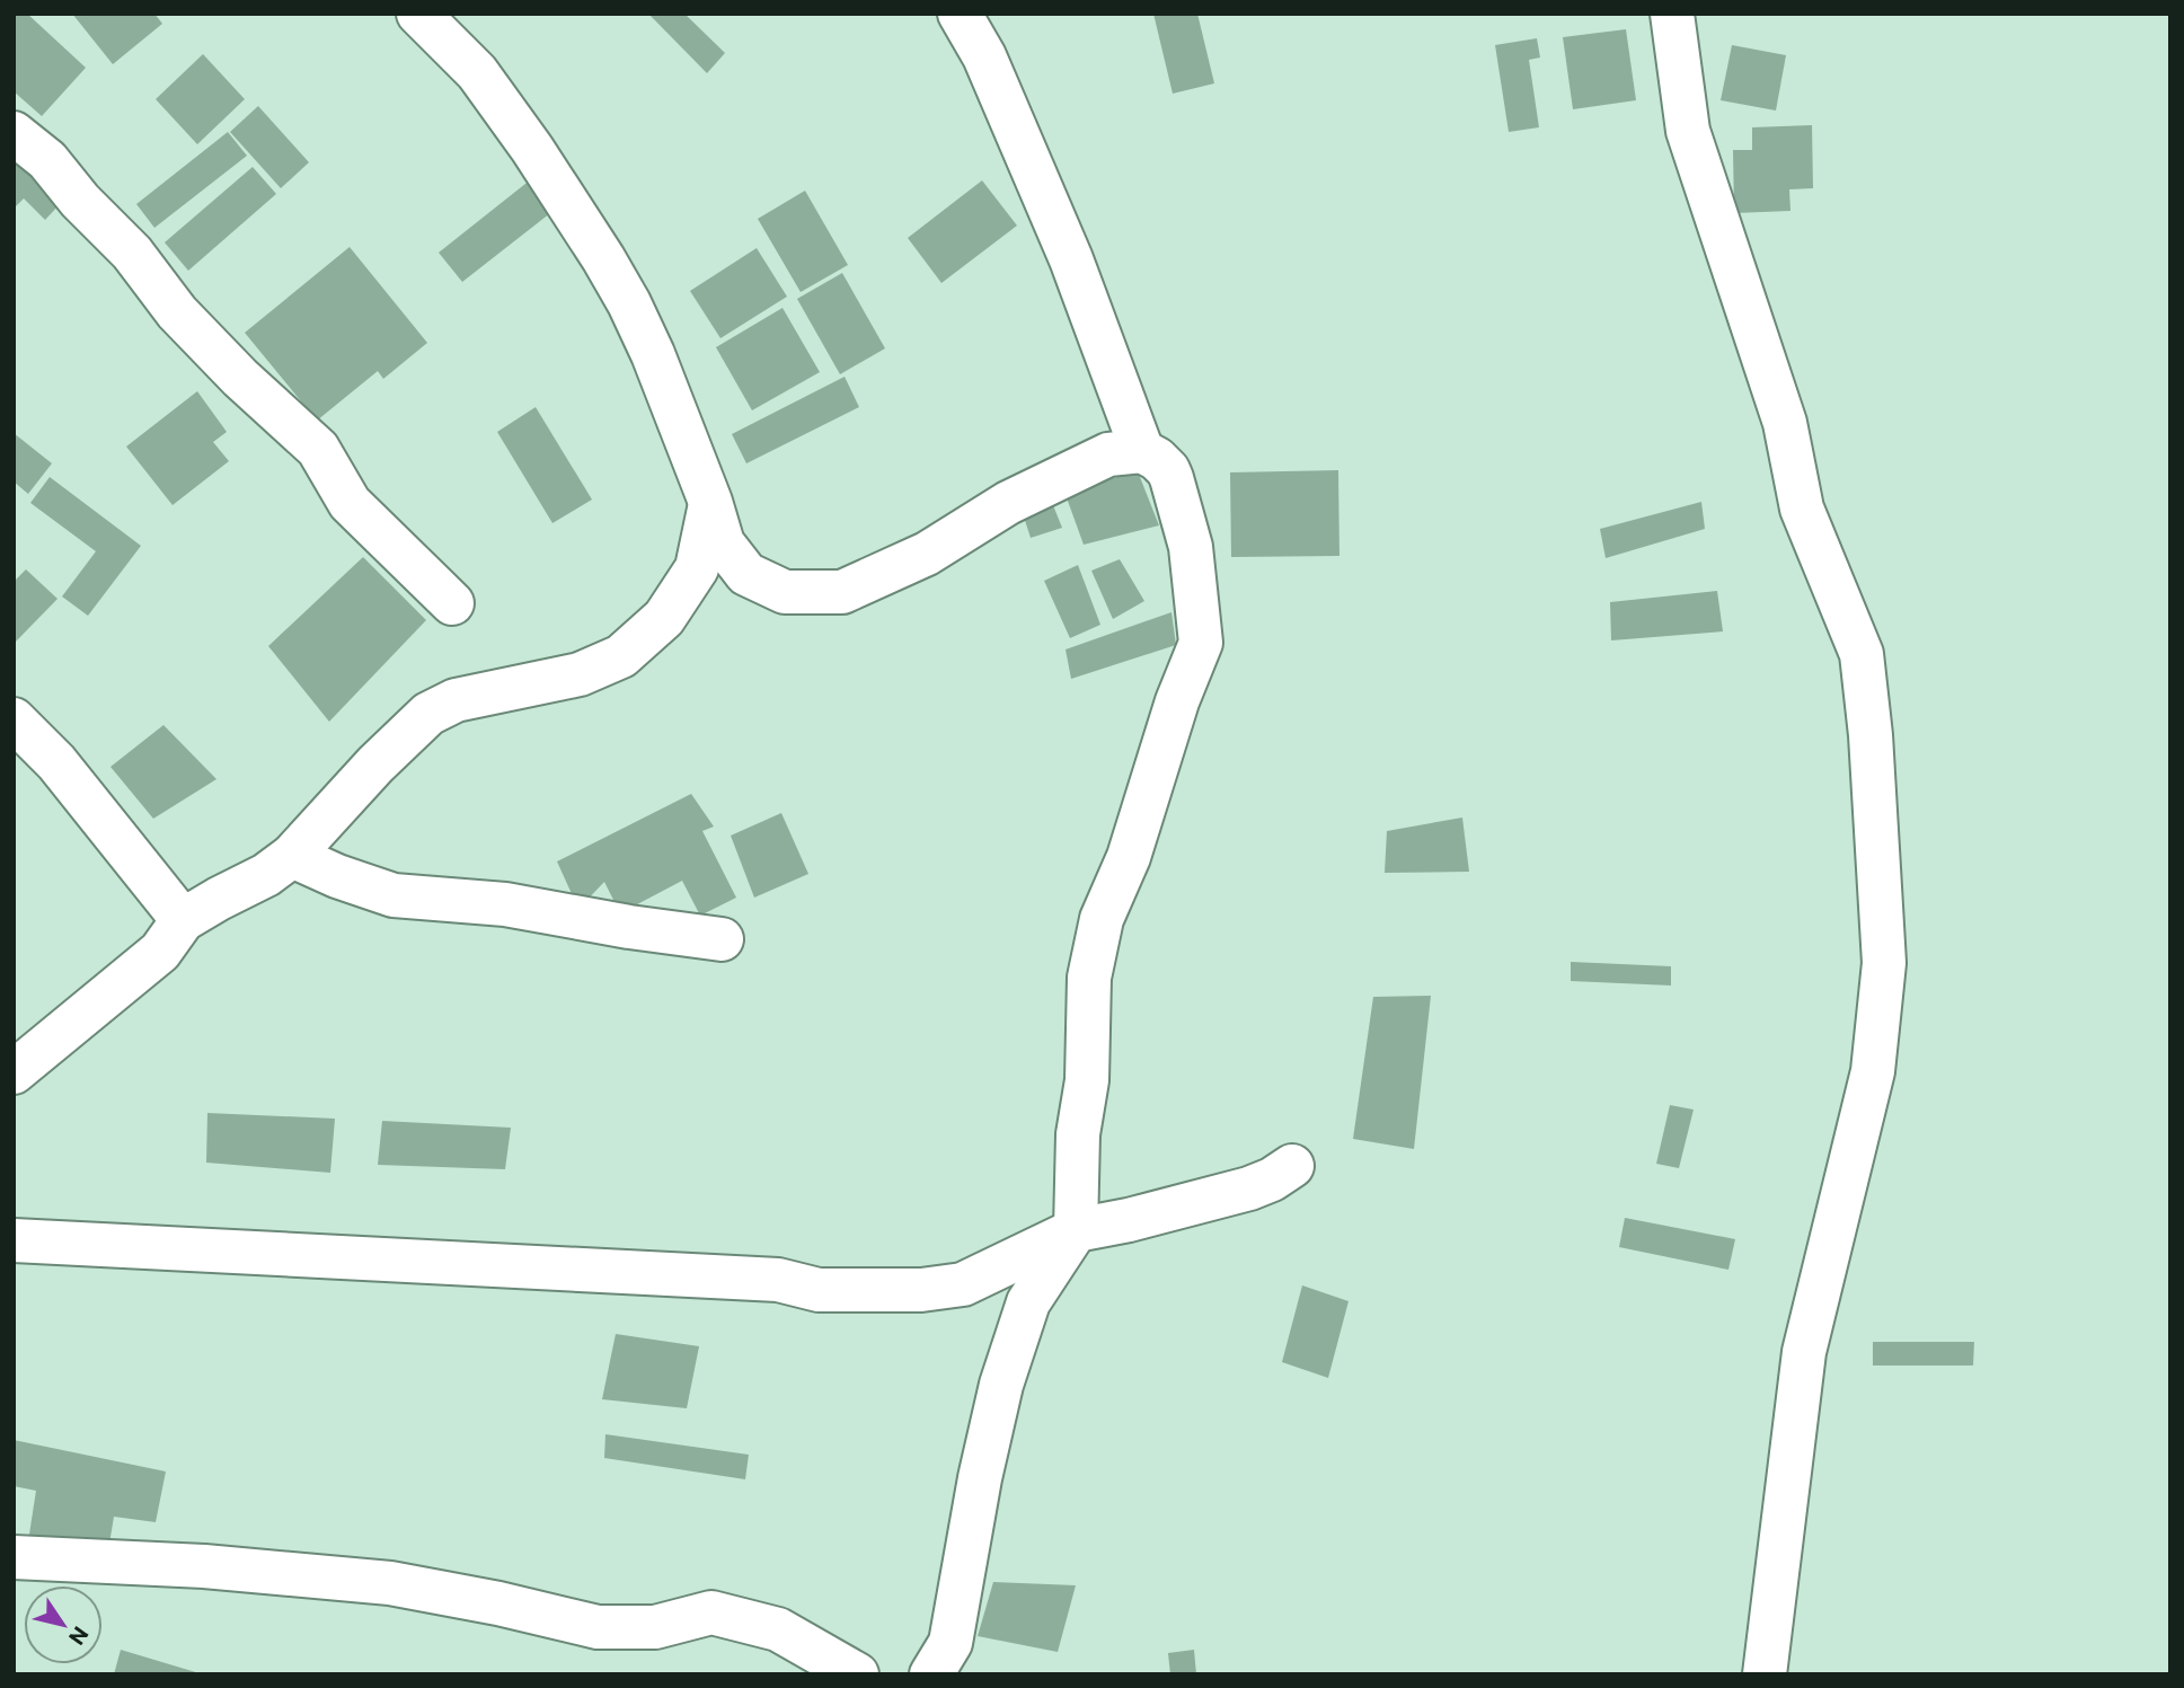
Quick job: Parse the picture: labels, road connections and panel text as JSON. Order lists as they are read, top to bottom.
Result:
{
  "north": "bottom right"
}
